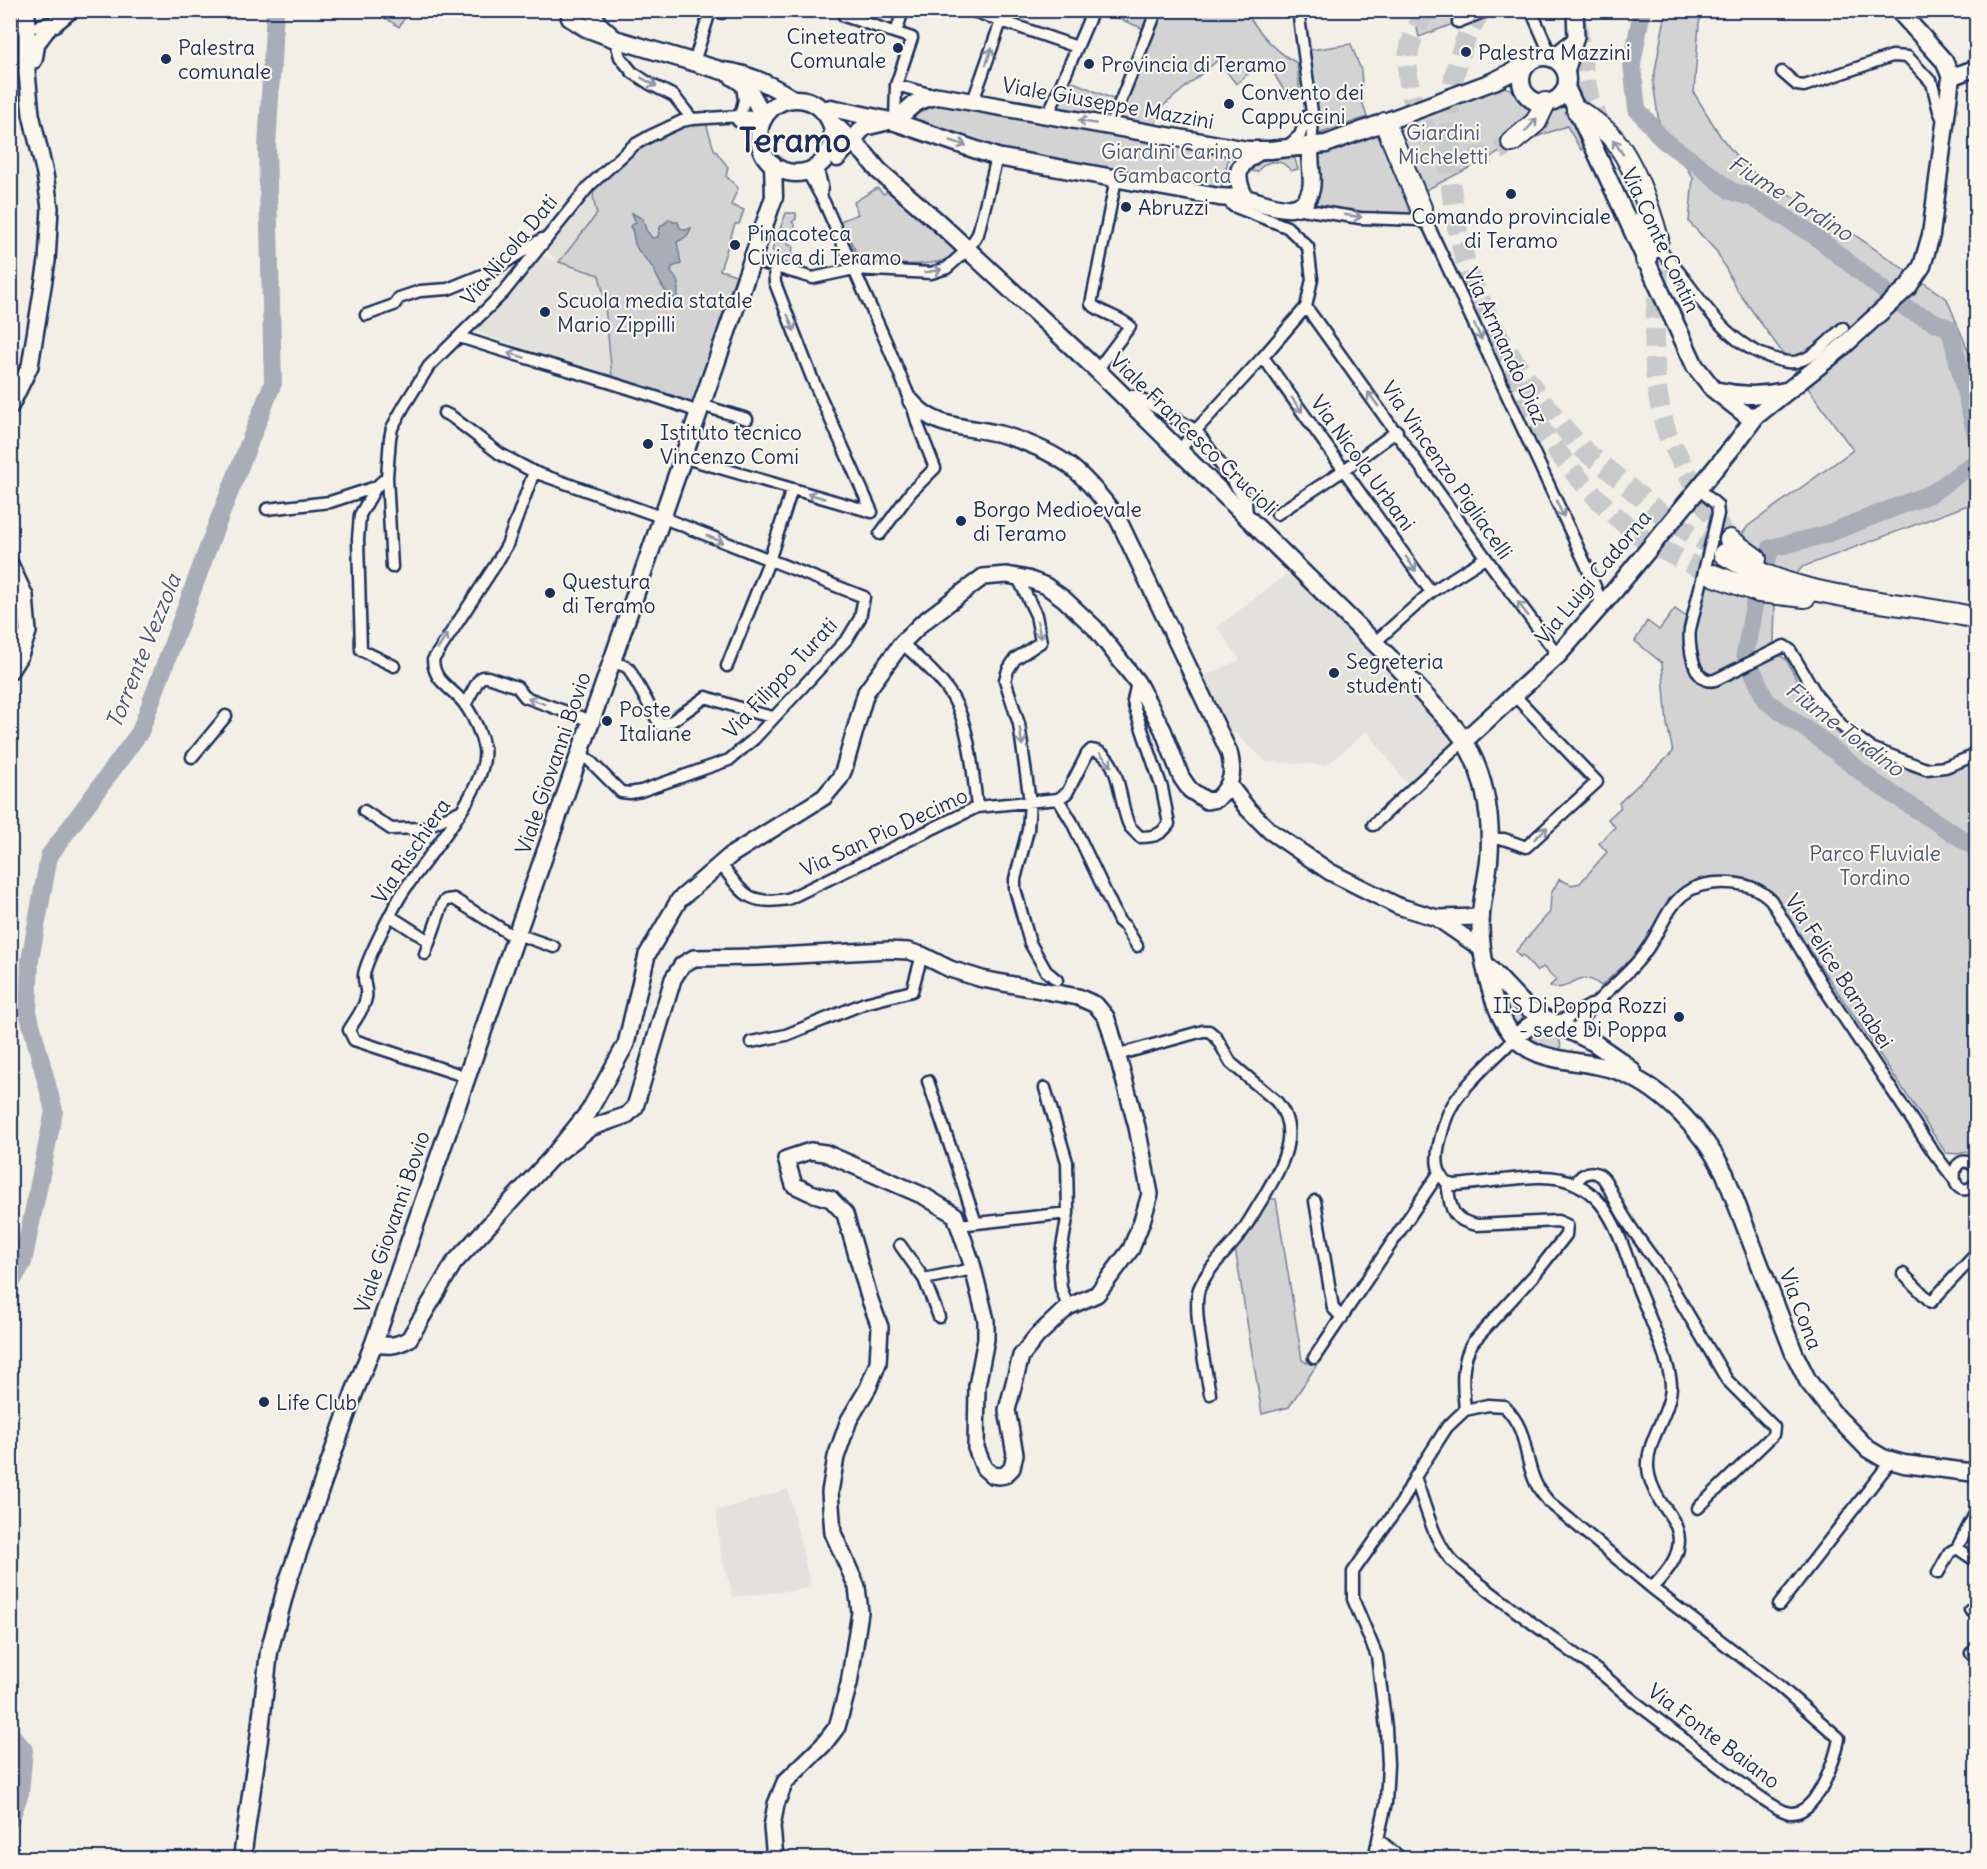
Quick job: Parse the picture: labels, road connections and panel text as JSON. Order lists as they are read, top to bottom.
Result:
{
  "streets": {
    "main road": [
      "Viale Giuseppe Mazzini",
      "Via Conte Contin",
      "Viale Francesco Crucioli",
      "Via Luigi Cadorna",
      "Viale Giovanni Bovio",
      "Via Cona"
    ],
    "street": [
      "Via Nicola Dati",
      "Via Armando Diaz",
      "Via Nicola Urbani",
      "Via Vincenzo Pigliacelli",
      "Via Filippo Turati",
      "Via San Pio Decimo",
      "Via Rischiera",
      "Via Felice Barnabei",
      "Via Fonte Baiano"
    ]
  },
  "crossings": [
    ["Viale Giuseppe Mazzini", "Via Conte Contin"],
    ["Viale Giuseppe Mazzini", "Via Nicola Dati"],
    ["Viale Giuseppe Mazzini", "Via Armando Diaz"],
    ["Viale Giuseppe Mazzini", "Viale Francesco Crucioli"],
    ["Viale Giuseppe Mazzini", "Viale Giovanni Bovio"],
    ["Via Conte Contin", "Via Luigi Cadorna"],
    ["Via Nicola Dati", "Viale Francesco Crucioli"],
    ["Via Armando Diaz", "Via Luigi Cadorna"],
    ["Viale Francesco Crucioli", "Via Luigi Cadorna"],
    ["Viale Francesco Crucioli", "Via Cona"],
    ["Via Vincenzo Pigliacelli", "Via Luigi Cadorna"],
    ["Via Filippo Turati", "Viale Giovanni Bovio"],
    ["Viale Giovanni Bovio", "Via Rischiera"],
    ["Via Felice Barnabei", "Via Cona"]
  ],
  "one_way": ["Via Armando Diaz", "Via Nicola Urbani", "Via Vincenzo Pigliacelli"],
  "districts": ["Teramo"],
  "water": ["Fiume Tordino", "Torrente Vezzola"],
  "parks": ["Giardini Micheletti", "Giardini Carino Gambacorta", "Parco Fluviale Tordino"],
  "places": [
    "Cineteatro Comunale",
    "Palestra Mazzini",
    "Palestra comunale",
    "Provincia di Teramo",
    "Convento dei Cappuccini",
    "Comando provinciale di Teramo",
    "Abruzzi",
    "Pinacoteca Civica di Teramo",
    "Scuola media statale Mario Zippilli",
    "Istituto tecnico Vincenzo Comi",
    "Borgo Medioevale di Teramo",
    "Questura di Teramo",
    "Segreteria studenti",
    "Poste Italiane",
    "IIS Di Poppa Rozzi - sede Di Poppa",
    "Life Club"
  ]
}
